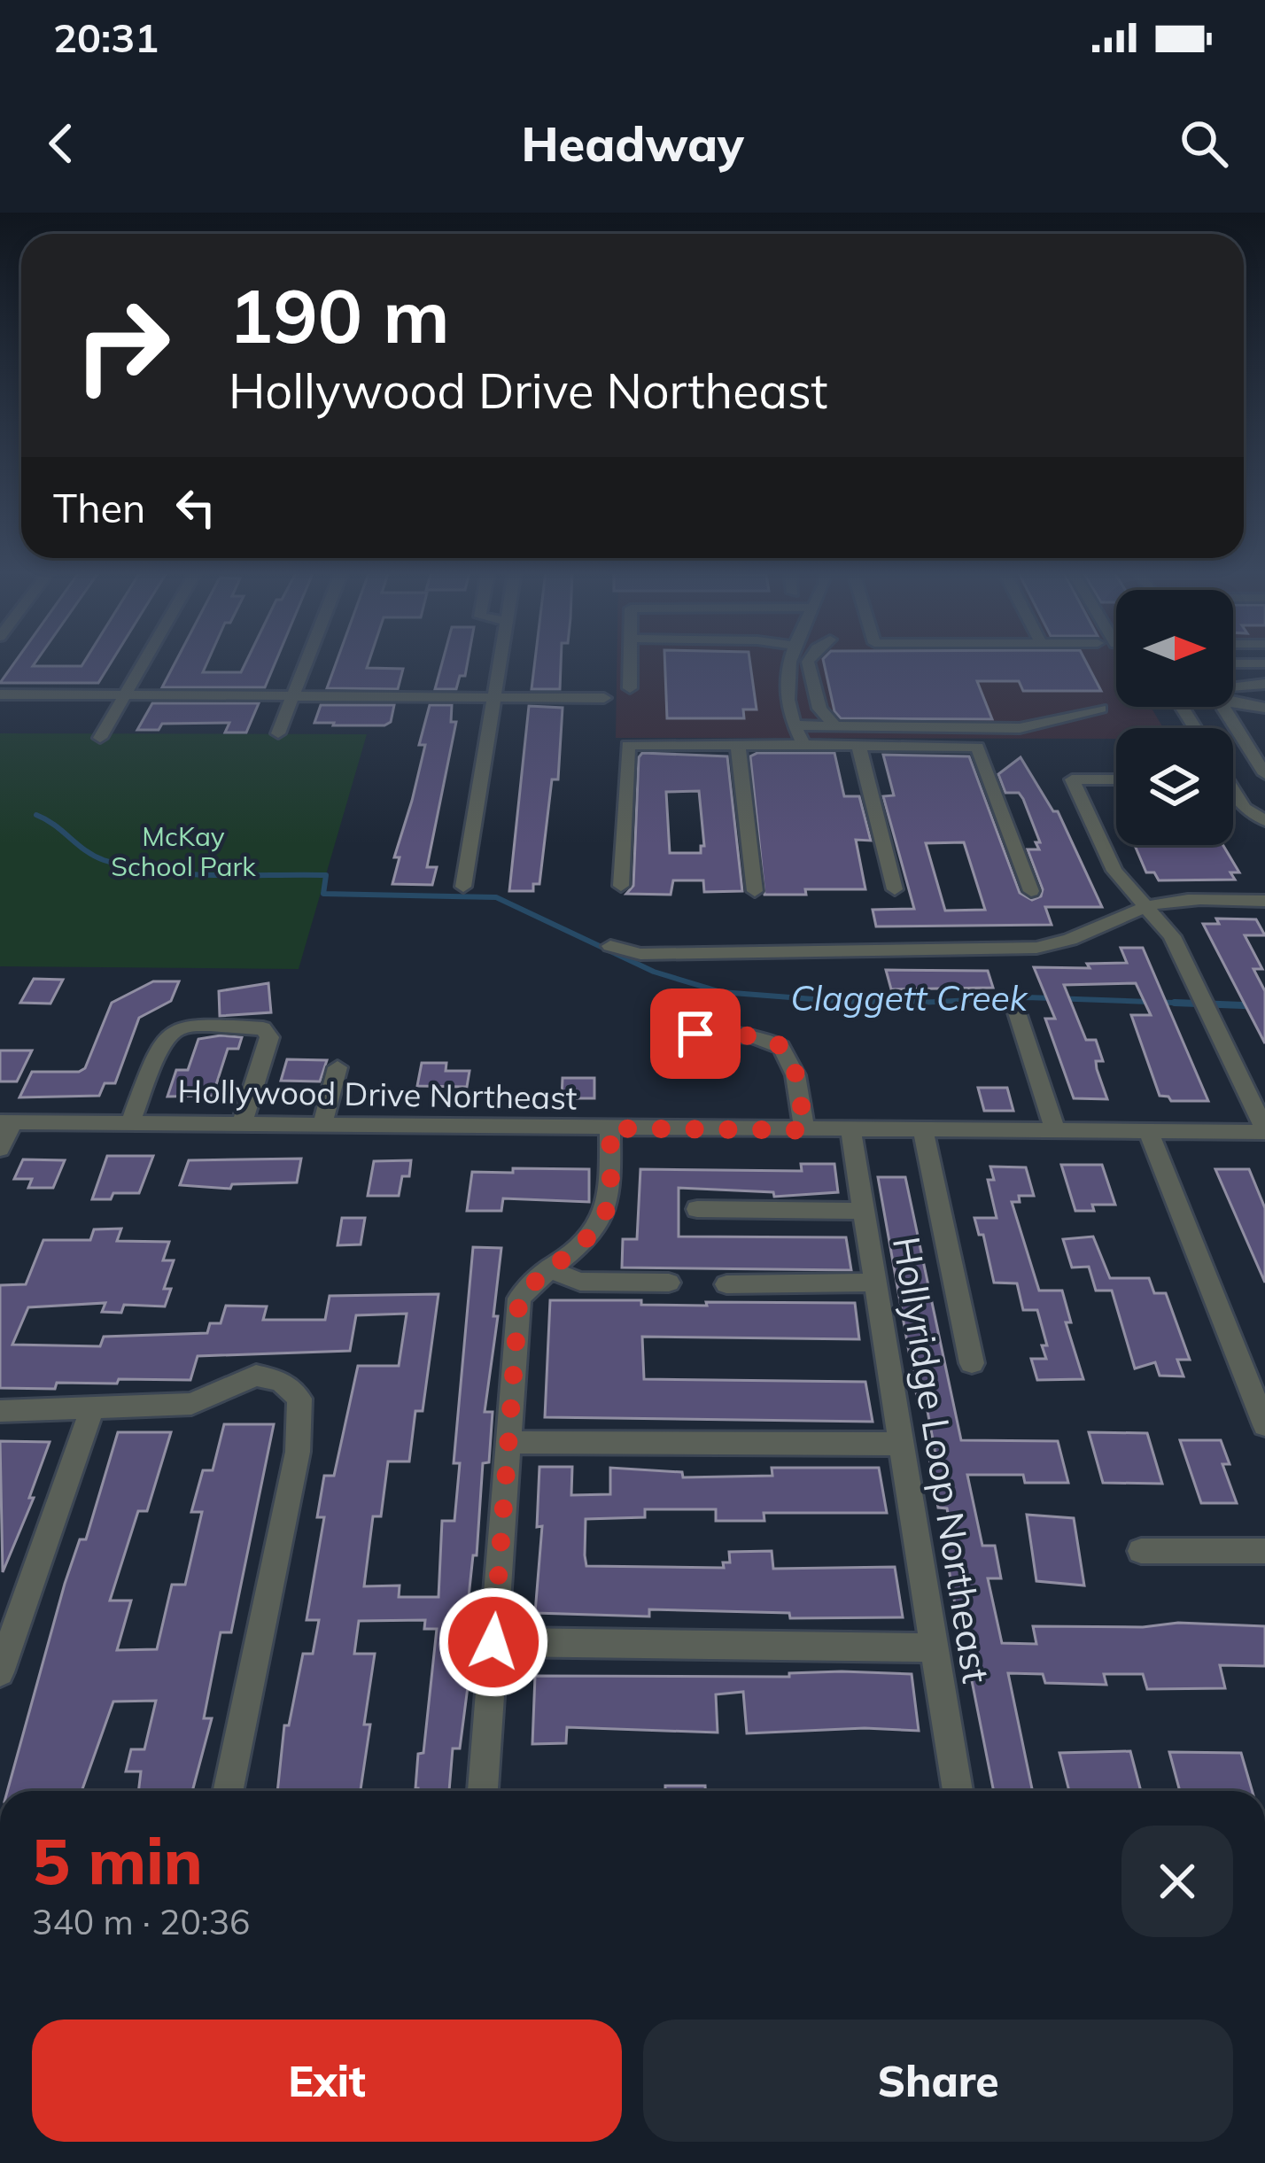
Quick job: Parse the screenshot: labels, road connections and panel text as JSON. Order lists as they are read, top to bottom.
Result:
{
  "streets": {
    "street": ["Hollywood Drive Northeast", "Hollyridge Loop Northeast"]
  },
  "crossings": [
    ["Hollywood Drive Northeast", "Hollyridge Loop Northeast"]
  ],
  "water": ["Claggett Creek"],
  "parks": ["McKay School Park"],
  "north": "right",
  "page": {
    "status": "20:31",
    "header": "Headway",
    "turn": ["190 m", "Hollywood Drive Northeast"],
    "then": "Then",
    "heading": ["5 min", "340 m · 20:36"],
    "buttons": ["Exit", "Share"]
  }
}
